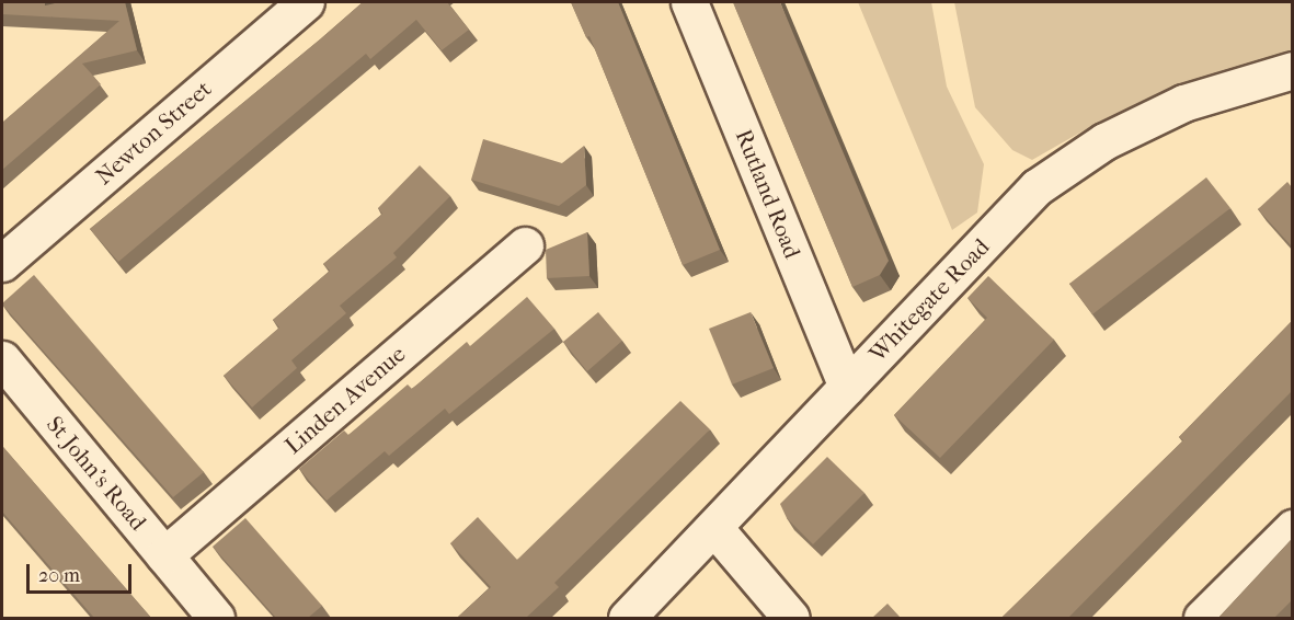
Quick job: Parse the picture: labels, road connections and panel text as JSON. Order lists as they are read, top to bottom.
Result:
{
  "streets": {
    "street": [
      "Newton Street",
      "Rutland Road",
      "Whitegate Road",
      "Linden Avenue",
      "St John's Road"
    ]
  },
  "crossings": [
    ["Rutland Road", "Whitegate Road"],
    ["Linden Avenue", "St John's Road"]
  ],
  "scale_bar": "20 m"
}
